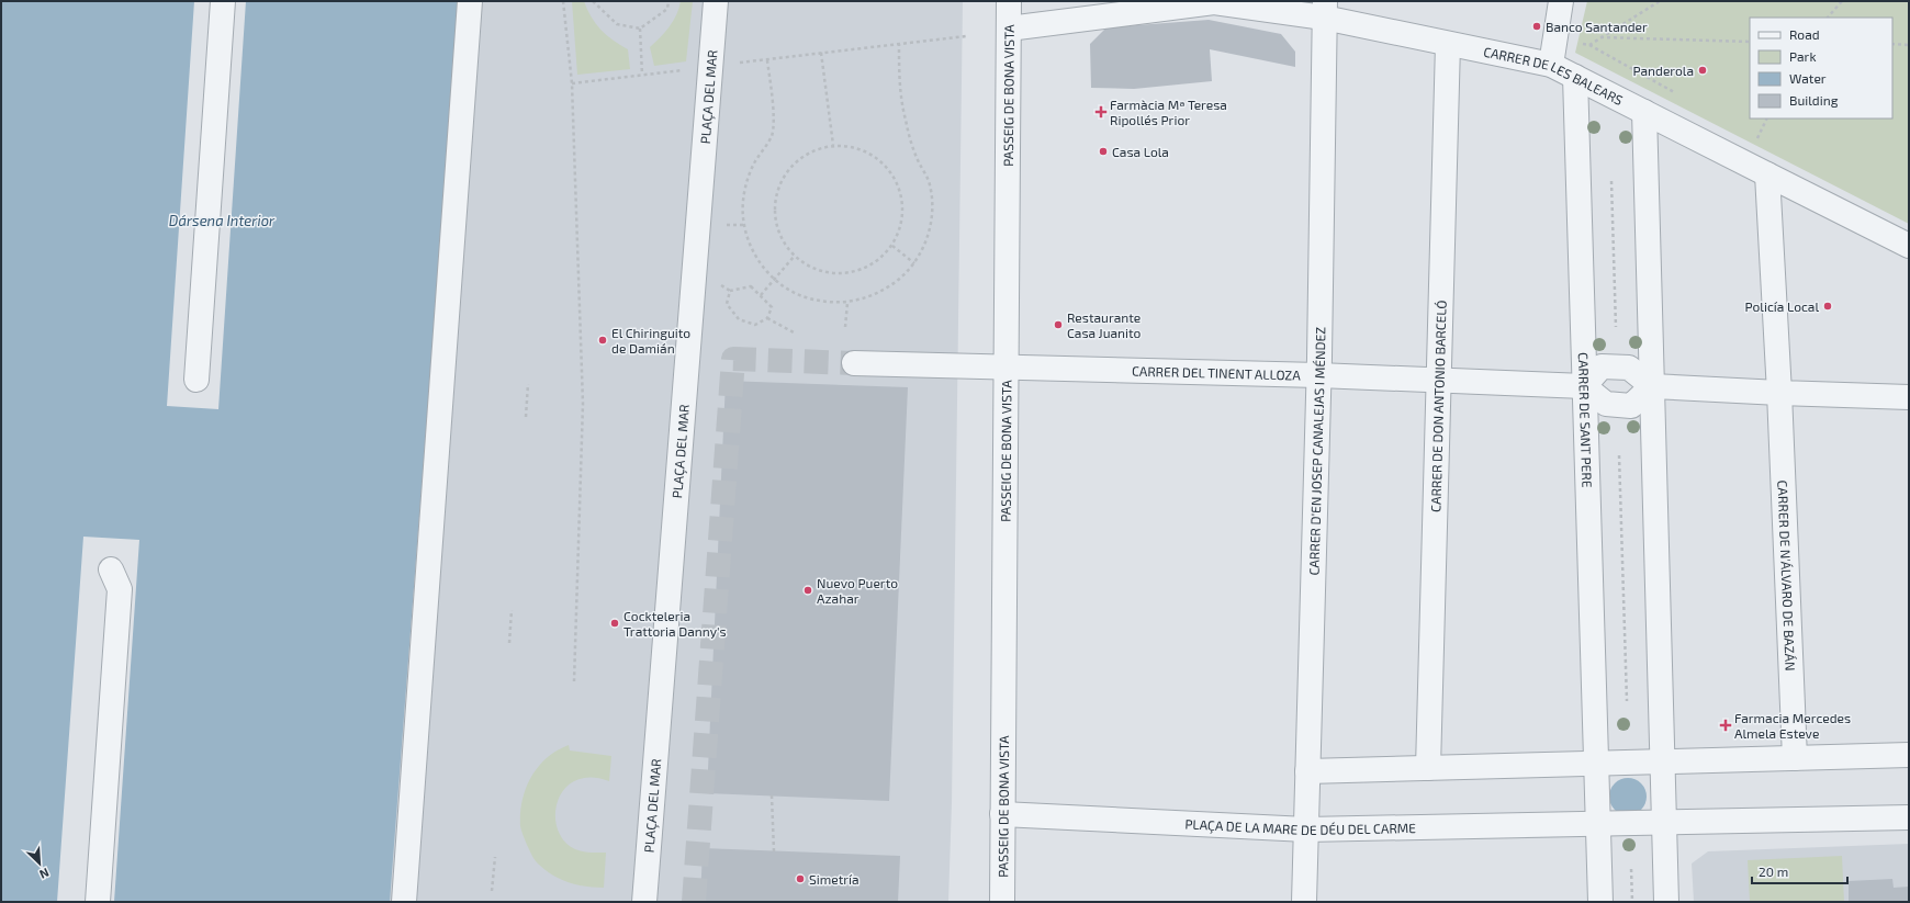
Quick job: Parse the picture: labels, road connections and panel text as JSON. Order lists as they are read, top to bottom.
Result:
{
  "streets": {
    "street": [
      "CARRER DE LES BALEARS",
      "PLAÇA DEL MAR",
      "PASSEIG DE BONA VISTA",
      "CARRER DEL TINENT ALLOZA",
      "CARRER DE DON ANTONIO BARCELÓ",
      "CARRER DE SANT PERE",
      "CARRER D'EN JOSEP CANALEJAS I MÉNDEZ",
      "CARRER DE N'ÁLVARO DE BAZÁN",
      "PLAÇA DE LA MARE DE DÉU DEL CARME"
    ]
  },
  "crossings": [
    ["CARRER DE LES BALEARS", "PASSEIG DE BONA VISTA"],
    ["CARRER DE LES BALEARS", "CARRER DE DON ANTONIO BARCELÓ"],
    ["CARRER DE LES BALEARS", "CARRER DE SANT PERE"],
    ["CARRER DE LES BALEARS", "CARRER D'EN JOSEP CANALEJAS I MÉNDEZ"],
    ["CARRER DE LES BALEARS", "CARRER DE N'ÁLVARO DE BAZÁN"],
    ["PASSEIG DE BONA VISTA", "CARRER DEL TINENT ALLOZA"],
    ["PASSEIG DE BONA VISTA", "PLAÇA DE LA MARE DE DÉU DEL CARME"],
    ["CARRER DEL TINENT ALLOZA", "CARRER DE DON ANTONIO BARCELÓ"],
    ["CARRER DEL TINENT ALLOZA", "CARRER DE SANT PERE"],
    ["CARRER DEL TINENT ALLOZA", "CARRER D'EN JOSEP CANALEJAS I MÉNDEZ"],
    ["CARRER D'EN JOSEP CANALEJAS I MÉNDEZ", "PLAÇA DE LA MARE DE DÉU DEL CARME"]
  ],
  "water": ["Dársena Interior"],
  "places": {
    "other": [
      "Banco Santander",
      "Panderola",
      "Casa Lola",
      "Policía Local",
      "Restaurante Casa Juanito",
      "El Chiringuito de Damián",
      "Nuevo Puerto Azahar",
      "Cockteleria Trattoria Danny's",
      "Simetría"
    ],
    "health": ["Farmàcia Mª Teresa Ripollés Prior", "Farmacia Mercedes Almela Esteve"]
  },
  "legend": [
    "Road",
    "Park",
    "Water",
    "Building"
  ],
  "scale_bar": "20 m",
  "north": "bottom right"
}
